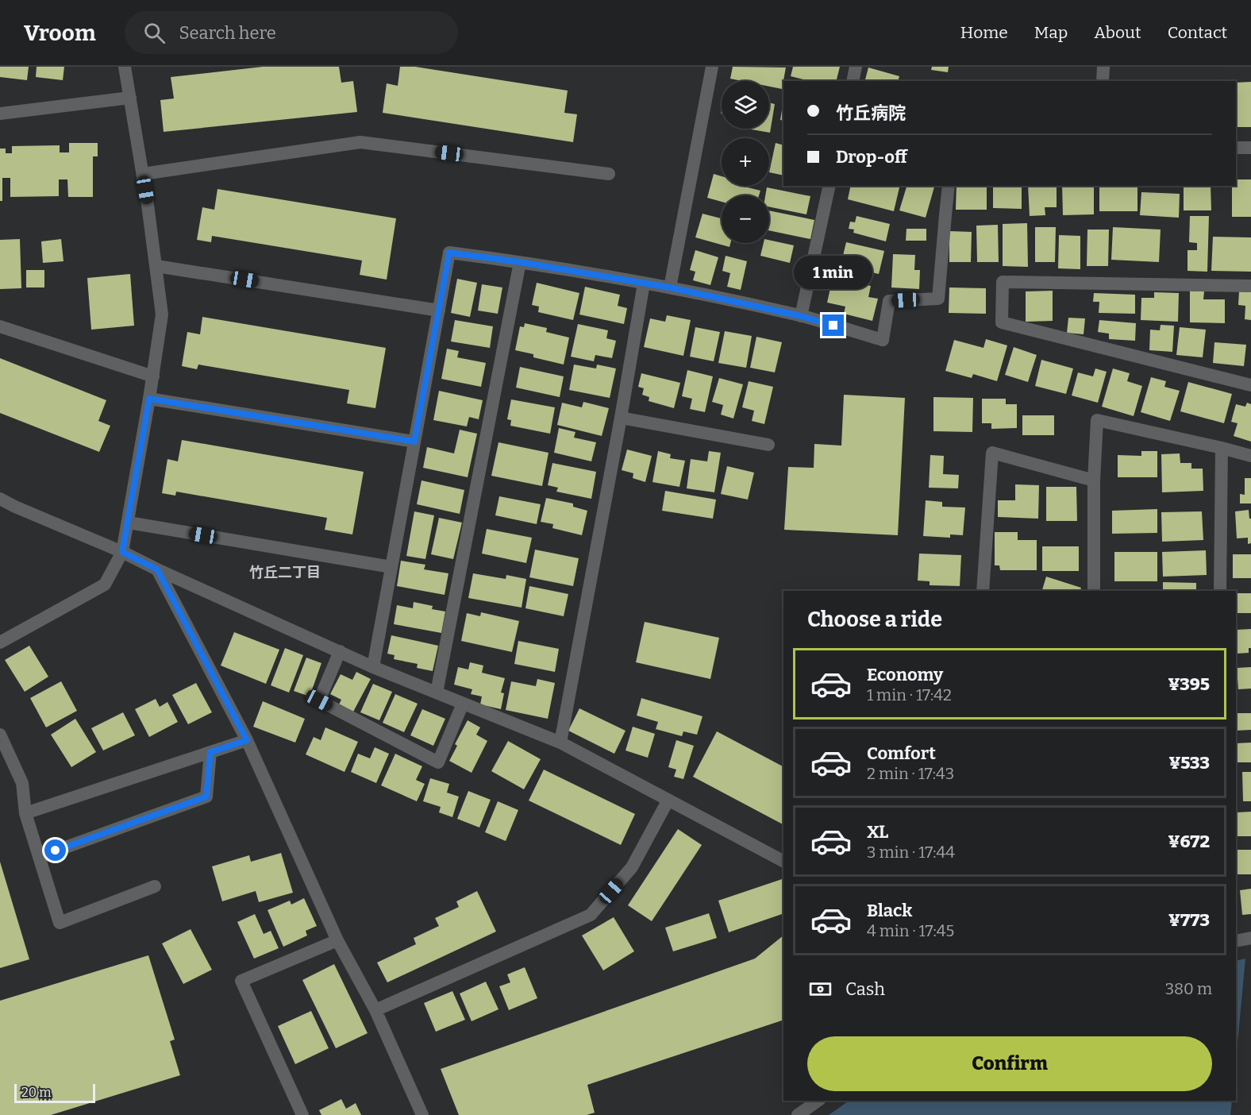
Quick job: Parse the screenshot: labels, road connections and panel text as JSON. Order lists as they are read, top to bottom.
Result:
{
  "districts": ["竹丘二丁目"],
  "scale_bar": "20 m",
  "page": {
    "header": "Vroom",
    "search": "Search here",
    "nav": [
      "Home",
      "Map",
      "About",
      "Contact"
    ],
    "map_buttons": ["+", "−"],
    "banner": ["竹丘病院", "Drop-off"],
    "bubble": "1 min",
    "heading": "Choose a ride",
    "list": [
      {
        "name": "Economy",
        "note": "1 min · 17:42",
        "value": "¥395"
      },
      {
        "name": "Comfort",
        "note": "2 min · 17:43",
        "value": "¥533"
      },
      {
        "name": "XL",
        "note": "3 min · 17:44",
        "value": "¥672"
      },
      {
        "name": "Black",
        "note": "4 min · 17:45",
        "value": "¥773"
      }
    ],
    "pay": ["Cash", "380 m"],
    "buttons": "Confirm",
    "scale": "20 m"
  }
}
